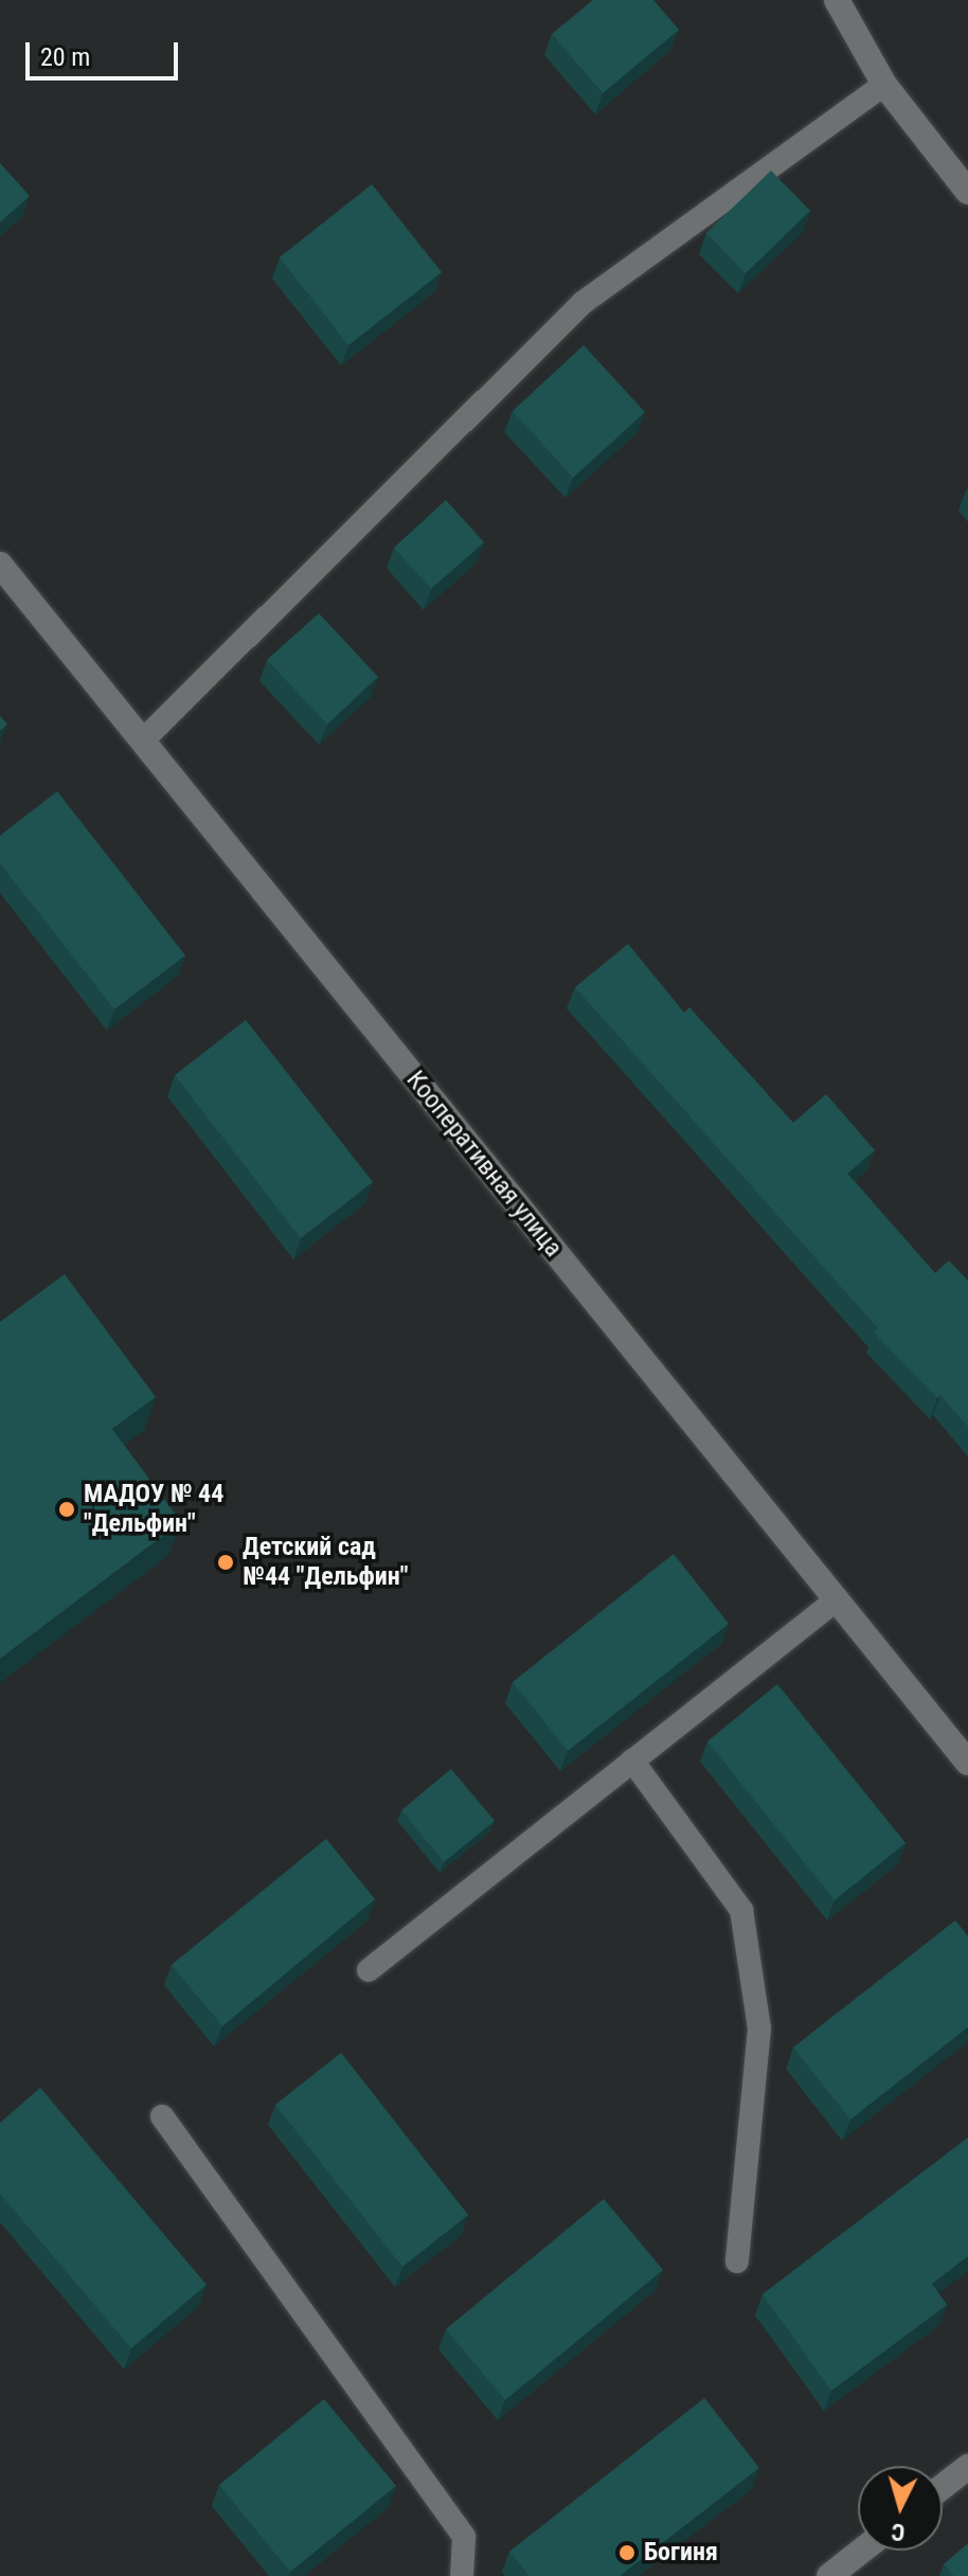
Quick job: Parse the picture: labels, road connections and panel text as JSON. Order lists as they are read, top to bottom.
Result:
{
  "streets": {
    "street": ["Кооперативная улица"]
  },
  "places": ["МАДОУ № 44 \"Дельфин\"", "Детский сад №44 \"Дельфин\"", "Богиня"],
  "scale_bar": "20 m",
  "north": "bottom"
}
